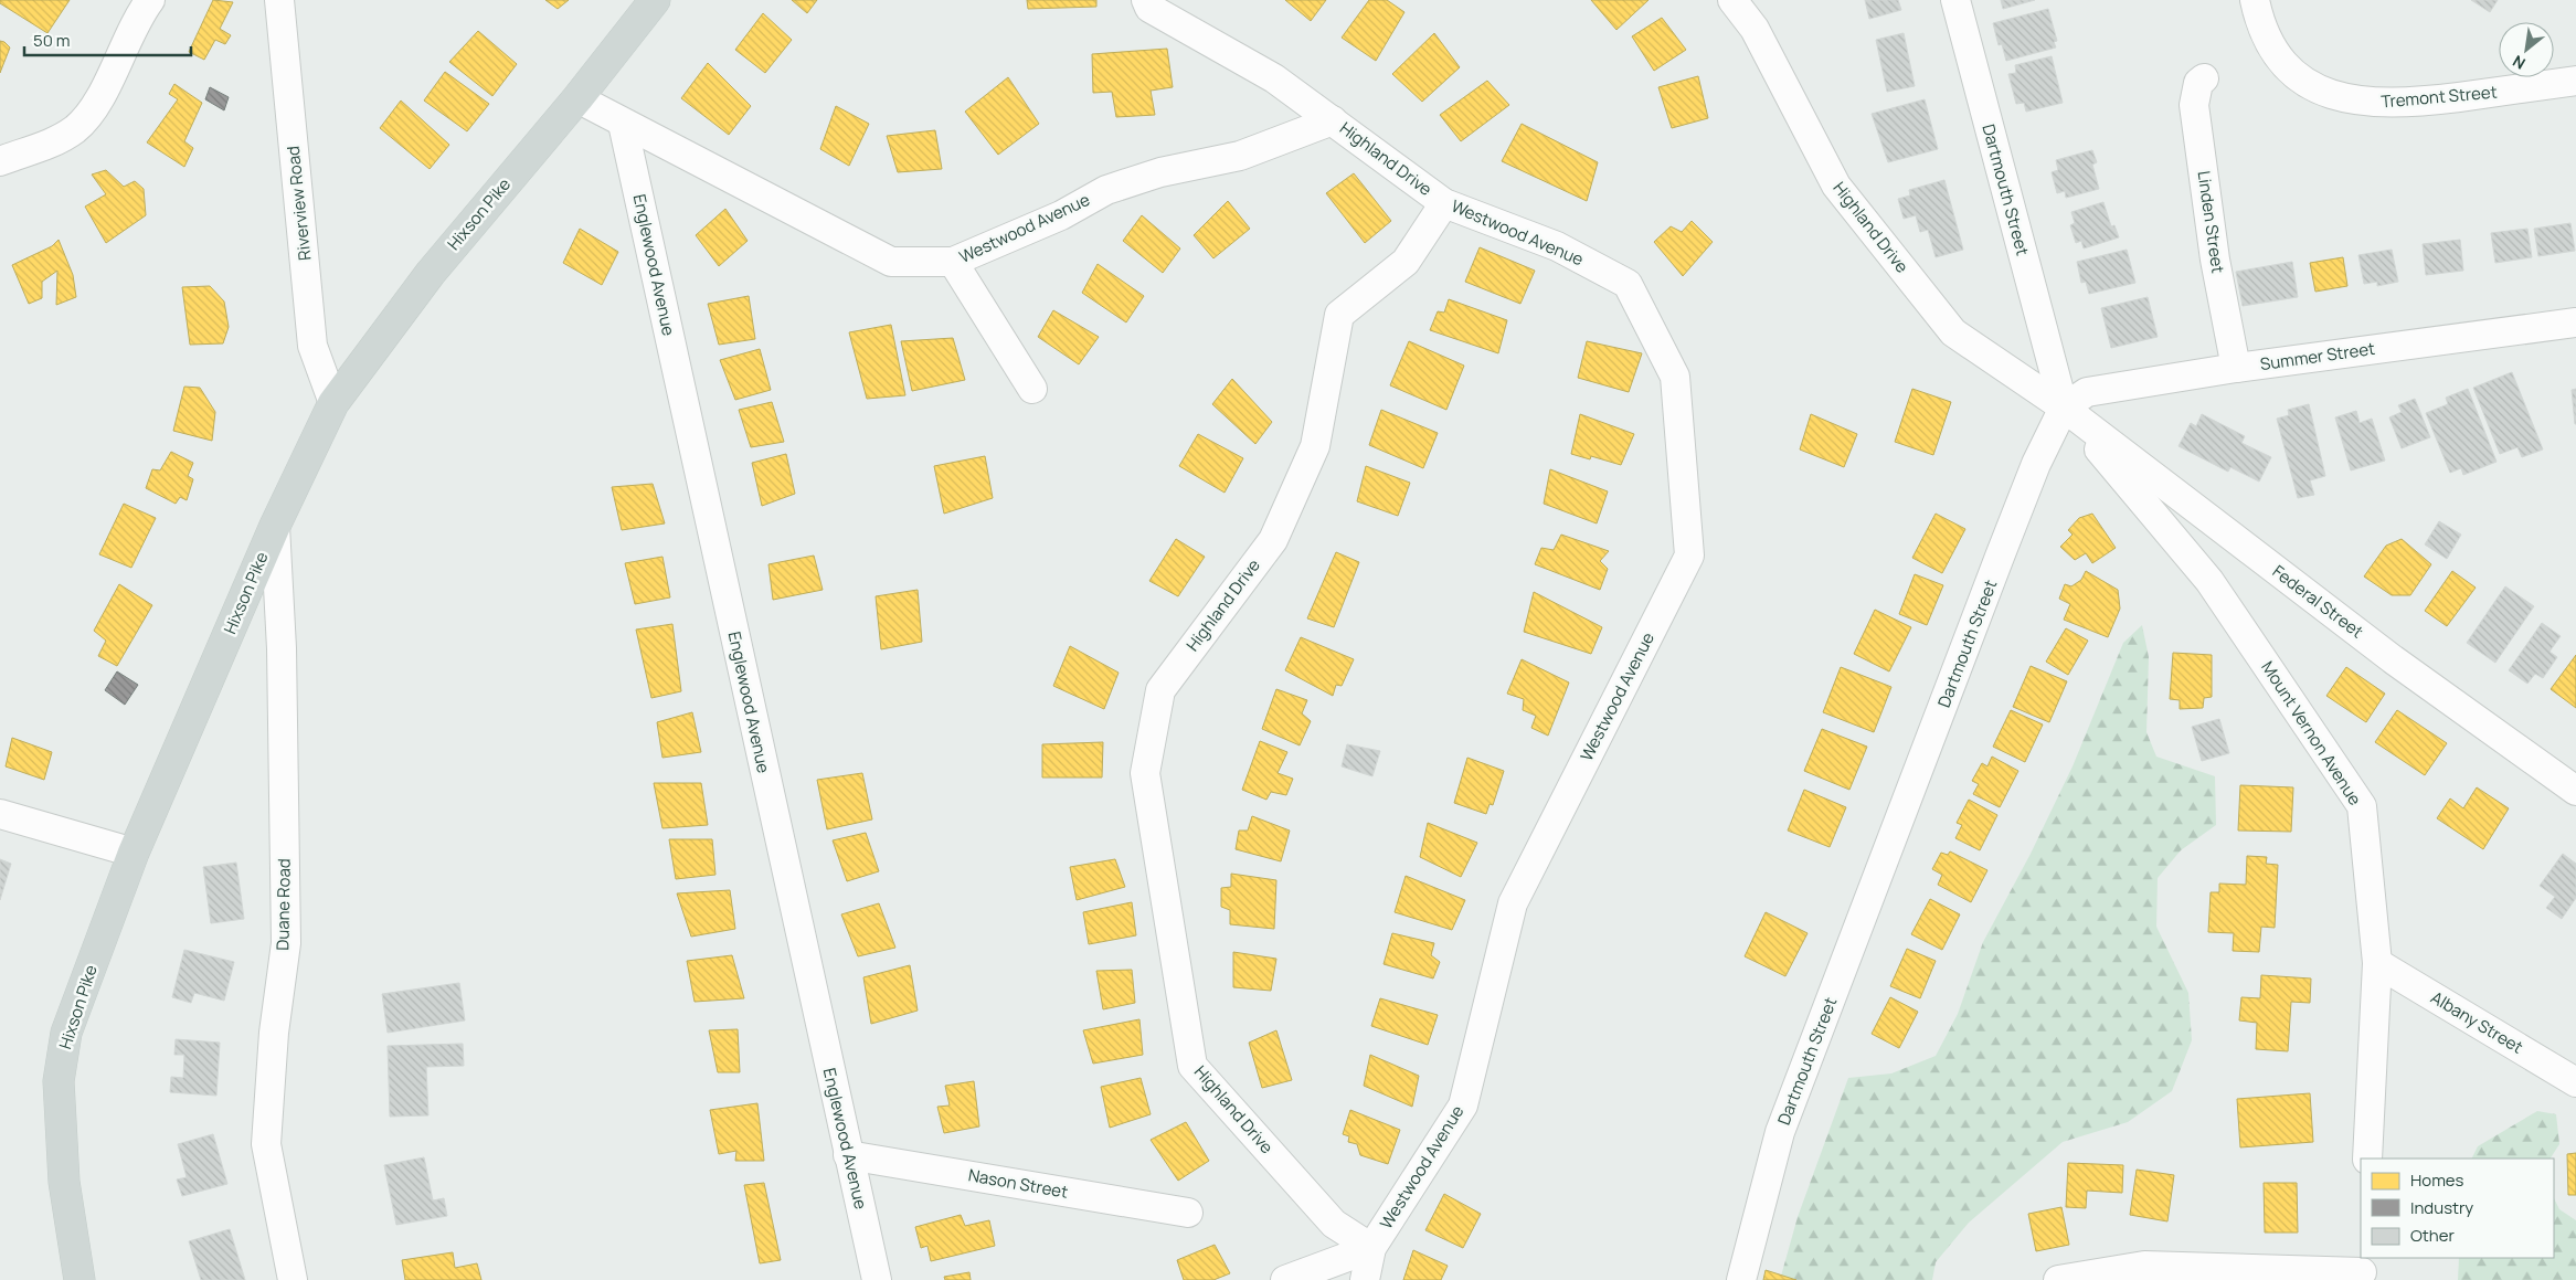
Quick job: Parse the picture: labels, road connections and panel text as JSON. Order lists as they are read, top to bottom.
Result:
{
  "streets": {
    "main road": ["Hixson Pike"],
    "street": [
      "Tremont Street",
      "Highland Drive",
      "Dartmouth Street",
      "Riverview Road",
      "Linden Street",
      "Westwood Avenue",
      "Englewood Avenue",
      "Summer Street",
      "Federal Street",
      "Mount Vernon Avenue",
      "Duane Road",
      "Albany Street",
      "Nason Street"
    ]
  },
  "crossings": [
    ["Highland Drive", "Dartmouth Street"],
    ["Highland Drive", "Westwood Avenue"],
    ["Highland Drive", "Summer Street"],
    ["Highland Drive", "Federal Street"],
    ["Highland Drive", "Mount Vernon Avenue"],
    ["Dartmouth Street", "Summer Street"],
    ["Dartmouth Street", "Federal Street"],
    ["Dartmouth Street", "Mount Vernon Avenue"],
    ["Riverview Road", "Hixson Pike"],
    ["Hixson Pike", "Westwood Avenue"],
    ["Hixson Pike", "Duane Road"],
    ["Linden Street", "Summer Street"],
    ["Westwood Avenue", "Englewood Avenue"],
    ["Englewood Avenue", "Nason Street"],
    ["Summer Street", "Federal Street"],
    ["Summer Street", "Mount Vernon Avenue"],
    ["Federal Street", "Mount Vernon Avenue"],
    ["Mount Vernon Avenue", "Albany Street"]
  ],
  "legend": ["Homes", "Industry", "Other"],
  "scale_bar": "50 m",
  "north": "bottom left"
}
